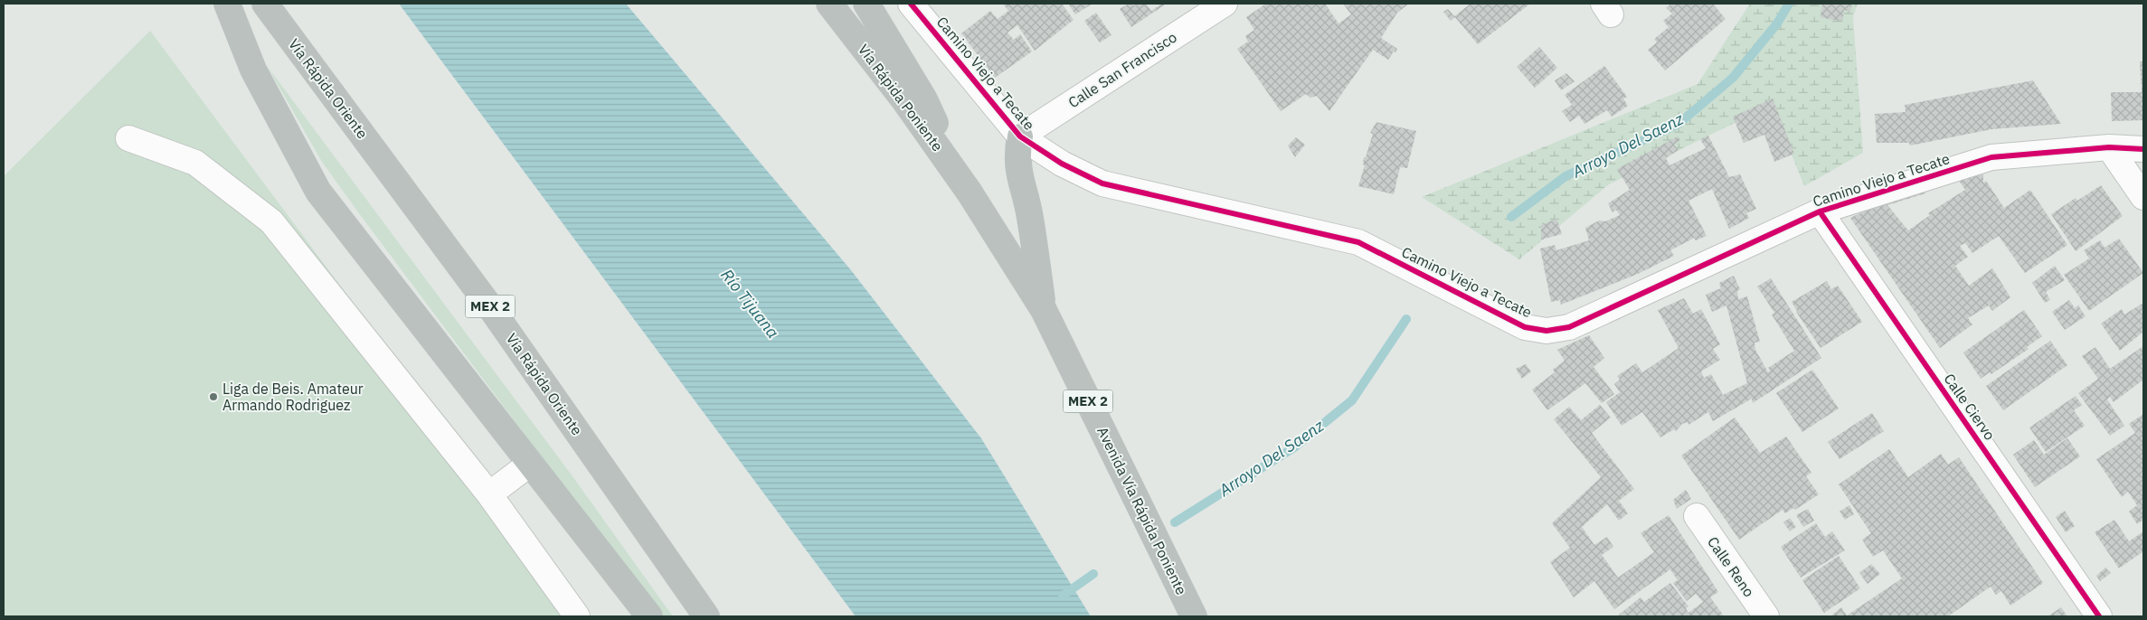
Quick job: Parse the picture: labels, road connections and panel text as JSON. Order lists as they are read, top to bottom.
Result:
{
  "streets": {
    "highway": [
      "Vía Rápida Oriente",
      "Vía Rápida Poniente",
      "MEX 2",
      "Avenida Vía Rápida Poniente"
    ],
    "street": [
      "Calle San Francisco",
      "Camino Viejo a Tecate",
      "Calle Ciervo",
      "Calle Reno"
    ]
  },
  "crossings": [
    ["Calle San Francisco", "Camino Viejo a Tecate"],
    ["Camino Viejo a Tecate", "Calle Ciervo"],
    ["Vía Rápida Poniente", "Avenida Vía Rápida Poniente"]
  ],
  "water": ["Arroyo Del Saenz", "Río Tijuana"],
  "places": ["Liga de Beis. Amateur Armando Rodriguez"]
}
